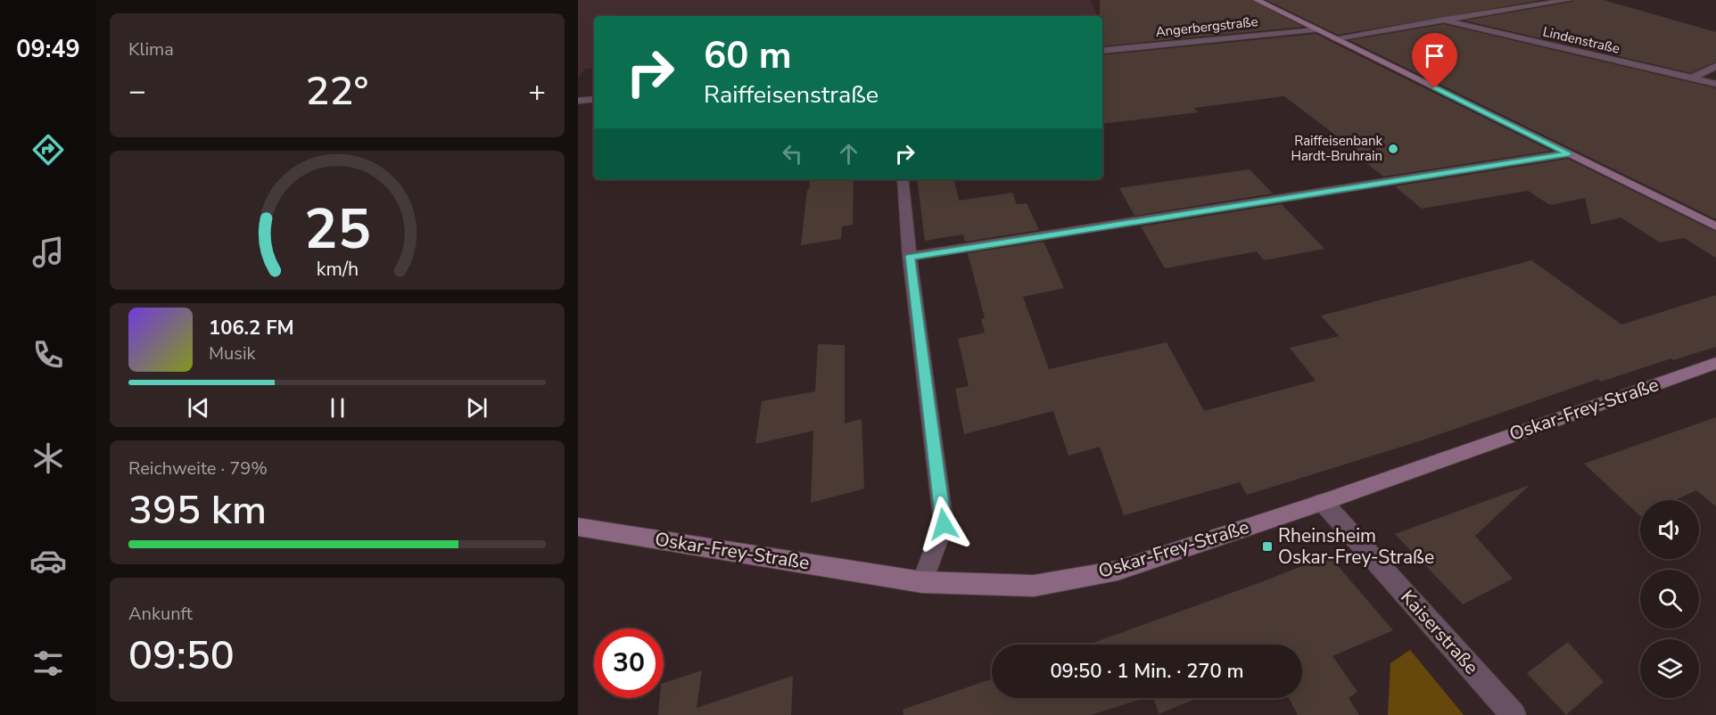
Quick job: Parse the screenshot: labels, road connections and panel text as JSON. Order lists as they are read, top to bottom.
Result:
{
  "streets": {
    "street": [
      "Angerbergstraße",
      "Lindenstraße",
      "Oskar-Frey-Straße",
      "Kaiserstraße"
    ]
  },
  "crossings": [
    ["Oskar-Frey-Straße", "Kaiserstraße"]
  ],
  "places": {
    "other": ["Raiffeisenbank Hardt-Bruhrain"],
    "transit": ["Rheinsheim Oskar-Frey-Straße"]
  },
  "page": {
    "tabs": "09:49",
    "tile": [
      "Klima",
      ["Reichweite · 79%", "395 km"],
      ["Ankunft", "09:50"]
    ],
    "turn": ["60 m", "Raiffeisenstraße"],
    "heat": ["−", "22°", "+"],
    "song": ["106.2 FM", "Musik"],
    "limit": "30",
    "trip": "09:50 · 1 Min. · 270 m",
    "gauge": ["25", "km/h"]
  }
}
